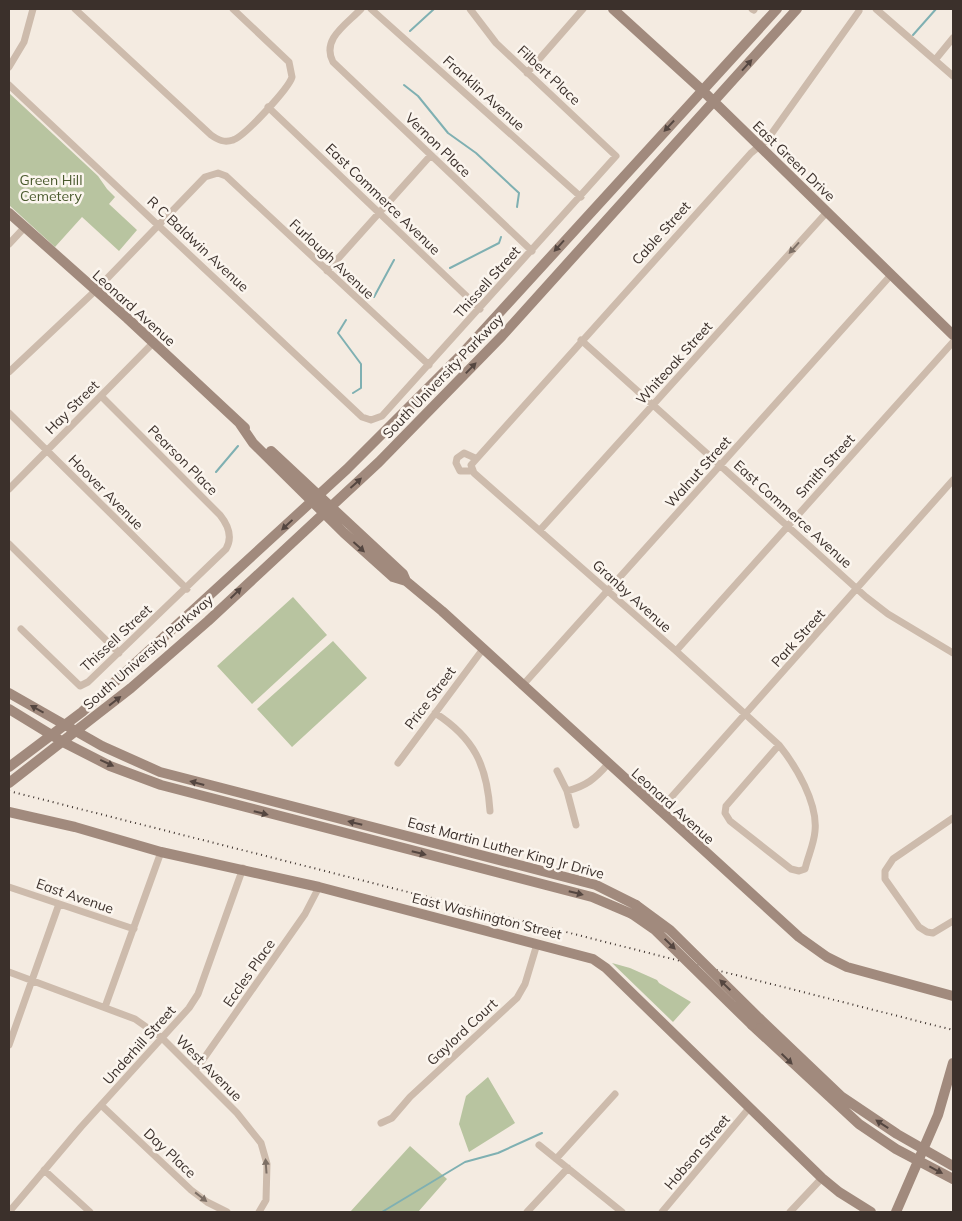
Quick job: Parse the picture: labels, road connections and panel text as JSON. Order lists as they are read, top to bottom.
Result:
{
  "streets": {
    "main road": [
      "East Green Drive",
      "Leonard Avenue",
      "South University Parkway",
      "East Martin Luther King Jr Drive",
      "East Washington Street"
    ],
    "street": [
      "Filbert Place",
      "Franklin Avenue",
      "Vernon Place",
      "East Commerce Avenue",
      "Cable Street",
      "R C Baldwin Avenue",
      "Furlough Avenue",
      "Thissell Street",
      "Whiteoak Street",
      "Hay Street",
      "Pearson Place",
      "Smith Street",
      "Walnut Street",
      "Hoover Avenue",
      "Granby Avenue",
      "Park Street",
      "Price Street",
      "East Avenue",
      "Eccles Place",
      "Gaylord Court",
      "Underhill Street",
      "West Avenue",
      "Hobson Street",
      "Day Place"
    ]
  },
  "crossings": [
    ["Filbert Place", "Thissell Street"],
    ["Franklin Avenue", "Thissell Street"],
    ["Vernon Place", "Thissell Street"],
    ["East Green Drive", "Cable Street"],
    ["East Green Drive", "Whiteoak Street"],
    ["East Green Drive", "South University Parkway"],
    ["East Green Drive", "Walnut Street"],
    ["East Commerce Avenue", "Cable Street"],
    ["East Commerce Avenue", "Thissell Street"],
    ["East Commerce Avenue", "Whiteoak Street"],
    ["East Commerce Avenue", "Smith Street"],
    ["East Commerce Avenue", "Walnut Street"],
    ["East Commerce Avenue", "Park Street"],
    ["Cable Street", "Granby Avenue"],
    ["R C Baldwin Avenue", "Furlough Avenue"],
    ["R C Baldwin Avenue", "Thissell Street"],
    ["Furlough Avenue", "Thissell Street"],
    ["Thissell Street", "Pearson Place"],
    ["Thissell Street", "Hoover Avenue"],
    ["Leonard Avenue", "South University Parkway"],
    ["Leonard Avenue", "Hay Street"],
    ["Leonard Avenue", "Walnut Street"],
    ["Leonard Avenue", "Park Street"],
    ["Leonard Avenue", "Price Street"],
    ["Whiteoak Street", "Granby Avenue"],
    ["South University Parkway", "East Martin Luther King Jr Drive"],
    ["Hay Street", "Pearson Place"],
    ["Hay Street", "Hoover Avenue"],
    ["Smith Street", "Granby Avenue"],
    ["Walnut Street", "Granby Avenue"],
    ["Granby Avenue", "Park Street"],
    ["East Washington Street", "Eccles Place"],
    ["East Washington Street", "Gaylord Court"],
    ["East Washington Street", "Underhill Street"],
    ["East Washington Street", "Hobson Street"],
    ["Eccles Place", "West Avenue"],
    ["Underhill Street", "West Avenue"],
    ["Underhill Street", "Day Place"]
  ],
  "one_way": ["Whiteoak Street", "West Avenue", "Day Place"],
  "parks": ["Green Hill Cemetery"]
}
